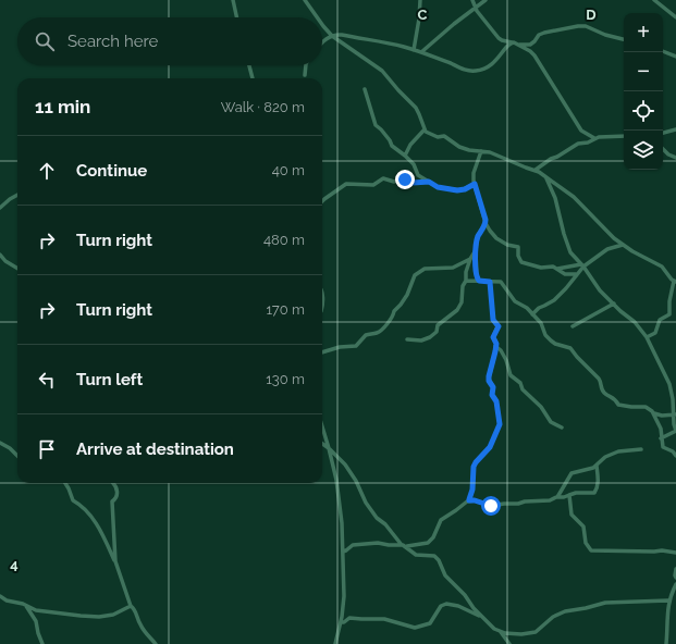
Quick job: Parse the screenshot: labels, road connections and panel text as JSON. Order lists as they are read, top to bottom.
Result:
{
  "page": {
    "map_buttons": ["+", "−"],
    "search": "Search here",
    "heading": ["11 min", "Walk · 820 m"],
    "list": [
      ["Continue", "40 m"],
      ["Turn right", "480 m"],
      ["Turn right", "170 m"],
      ["Turn left", "130 m"],
      "Arrive at destination"
    ]
  },
  "grid": {
    "columns": ["C", "D"],
    "rows": ["4"]
  }
}
